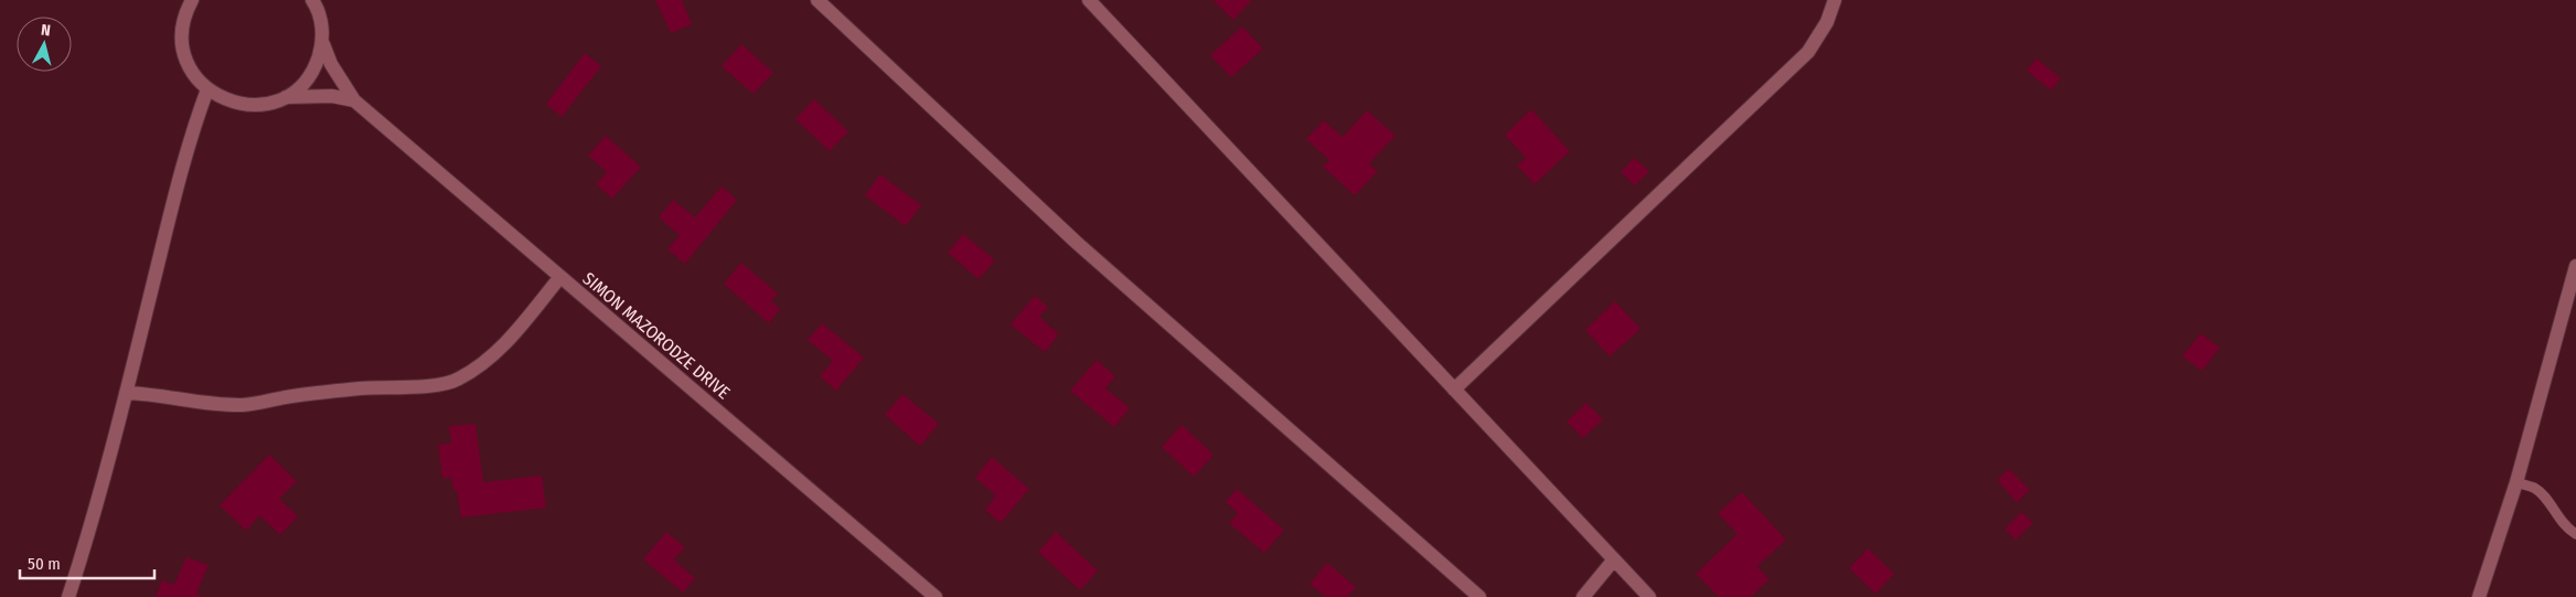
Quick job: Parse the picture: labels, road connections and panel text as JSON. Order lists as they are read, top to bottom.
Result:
{
  "streets": {
    "street": ["SIMON MAZORODZE DRIVE"]
  },
  "scale_bar": "50 m",
  "north": "top"
}
